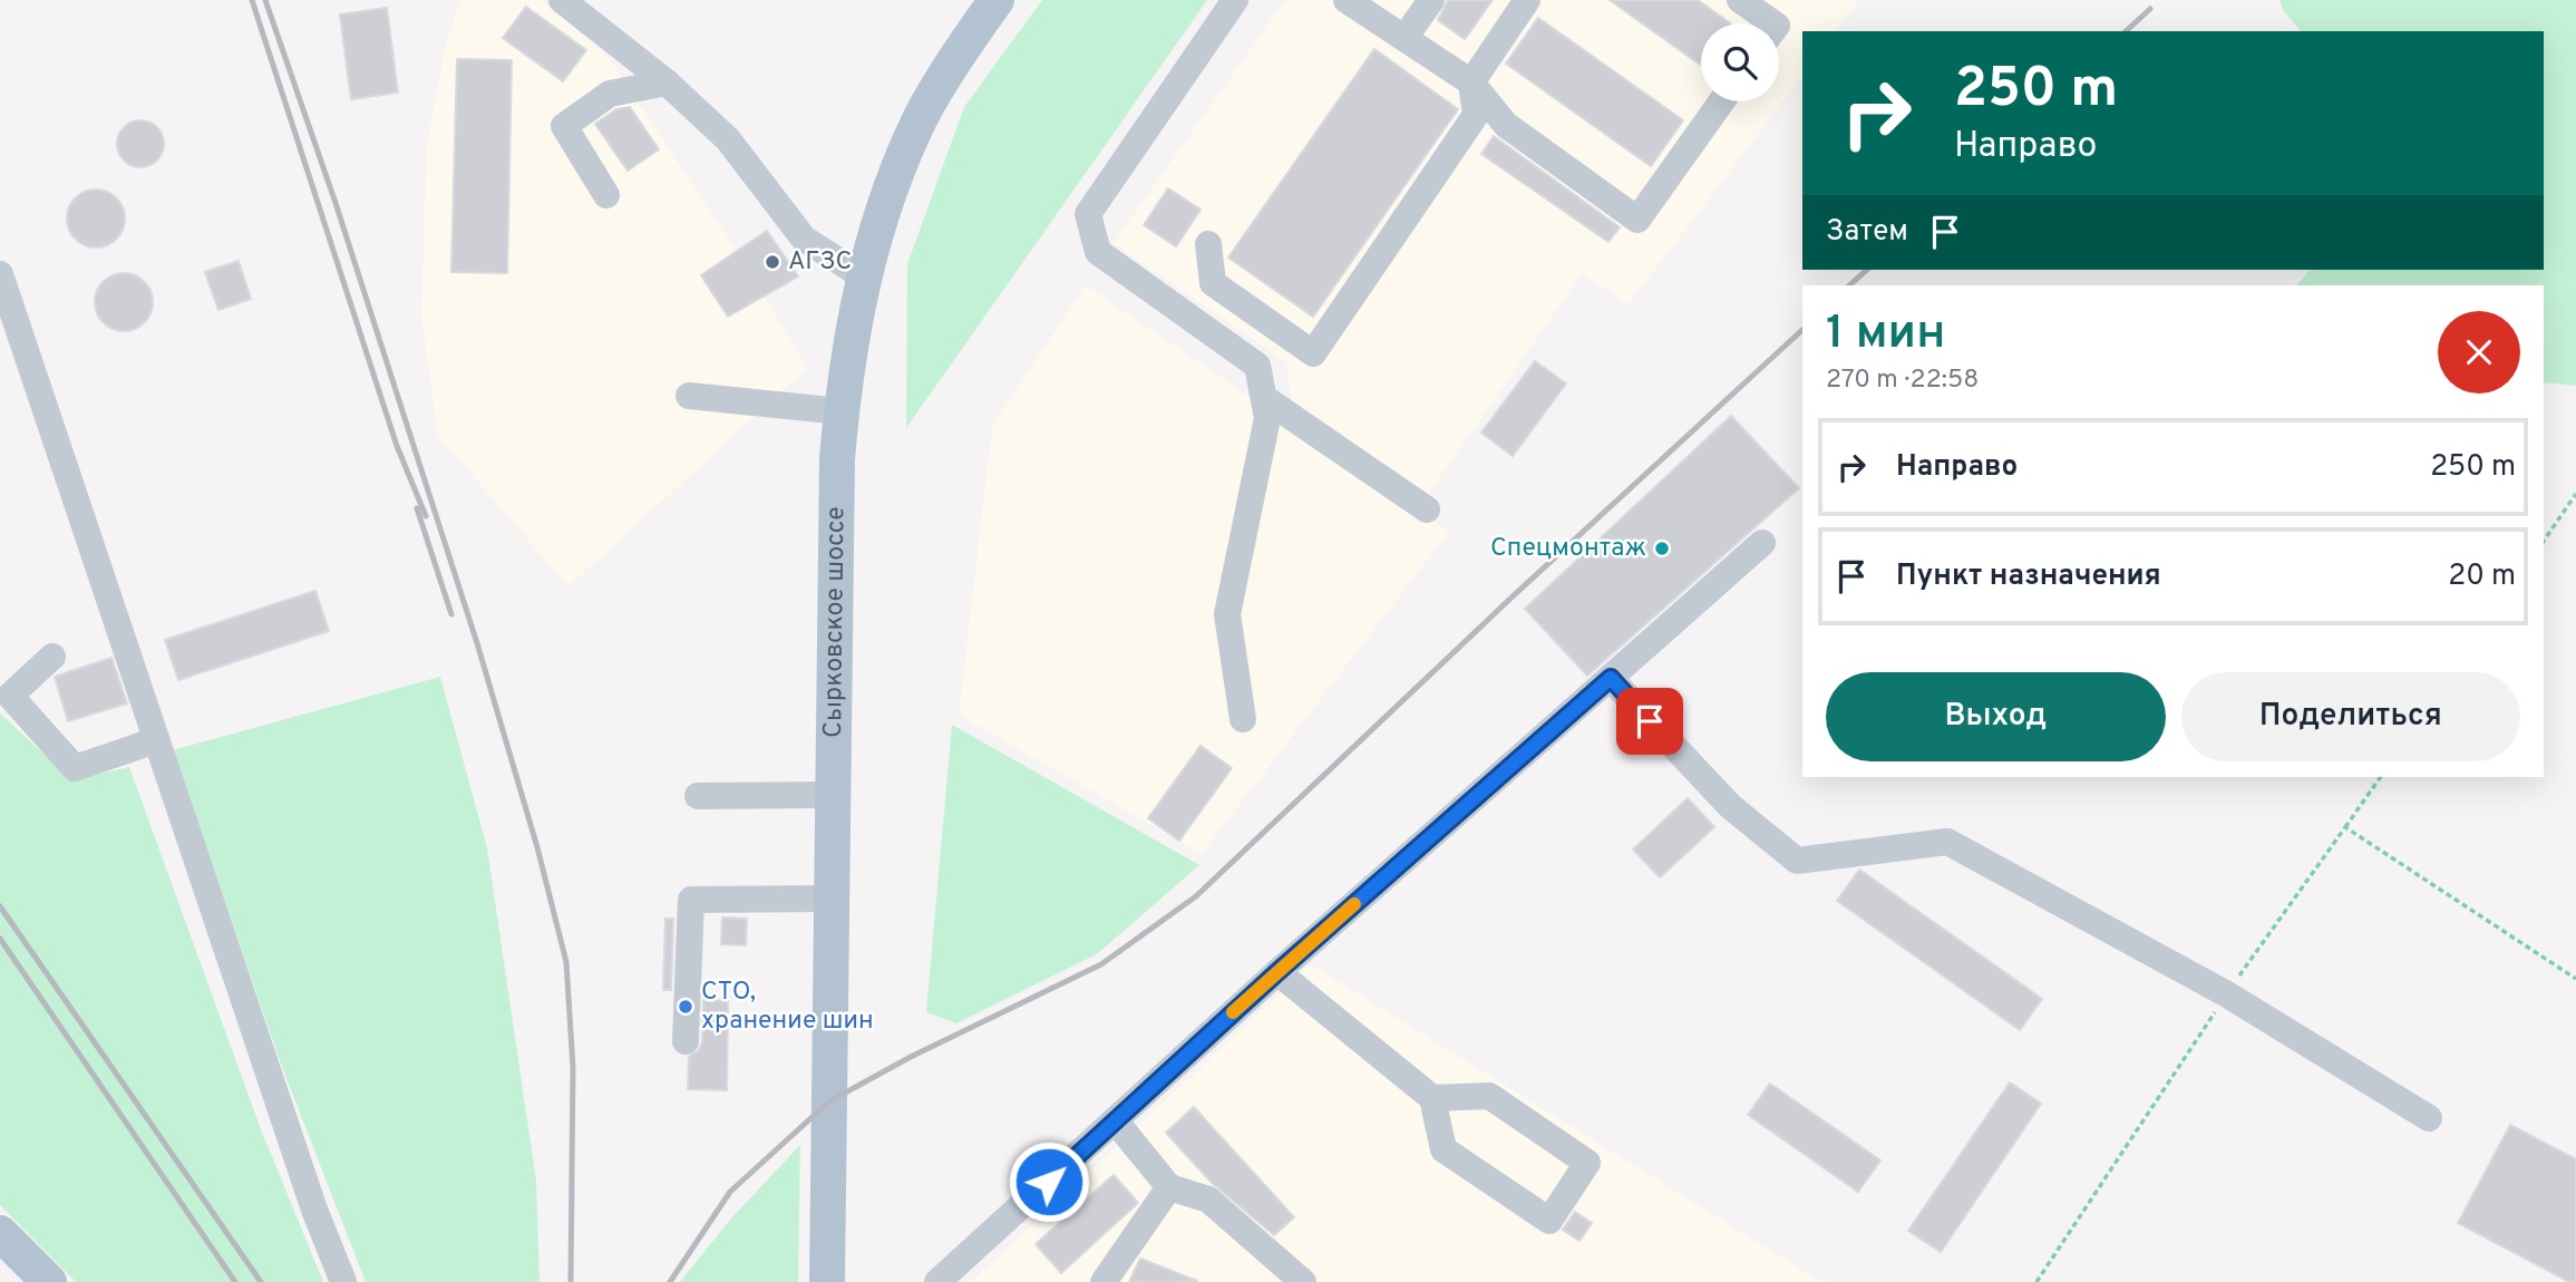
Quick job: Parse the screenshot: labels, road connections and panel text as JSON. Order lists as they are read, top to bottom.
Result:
{
  "streets": {
    "main road": ["Сырковское шоссе"]
  },
  "places": ["АГЗС", "Спецмонтаж", "СТО, хранение шин"],
  "page": {
    "turn": ["250 m", "Направо"],
    "then": "Затем",
    "heading": ["1 мин", "270 m · 22:58"],
    "list": [
      {
        "name": "Направо",
        "value": "250 m"
      },
      {
        "name": "Пункт назначения",
        "value": "20 m"
      }
    ],
    "buttons": ["Выход", "Поделиться"]
  }
}
